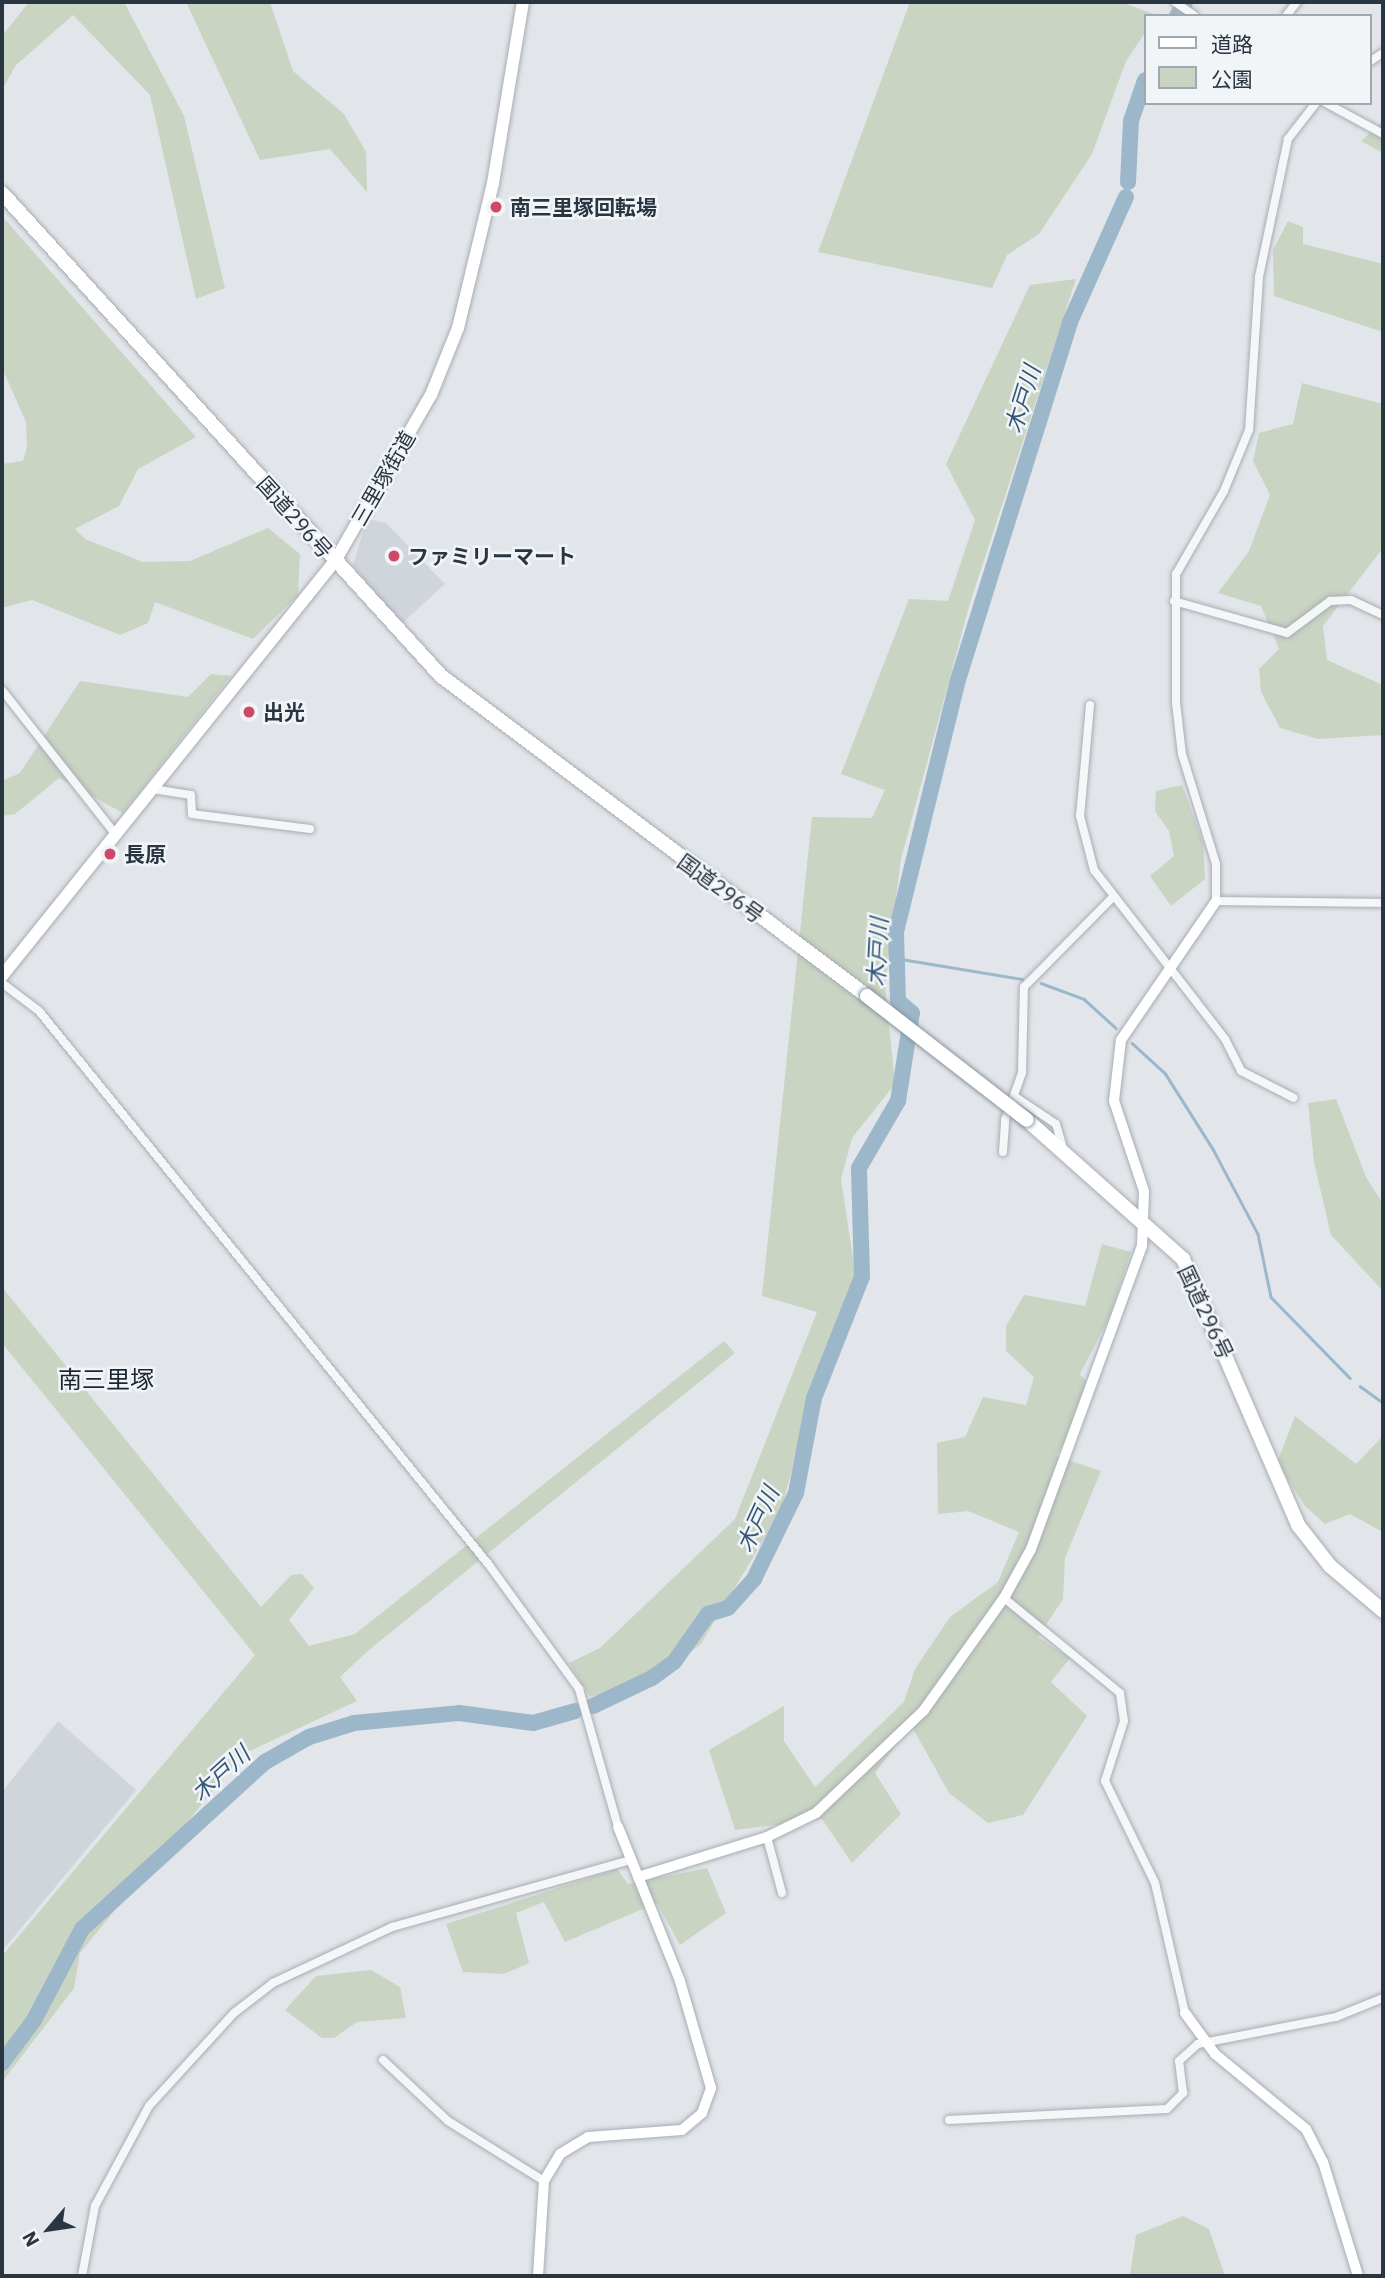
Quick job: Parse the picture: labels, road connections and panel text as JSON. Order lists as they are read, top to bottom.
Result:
{
  "streets": {
    "highway": ["国道296号"],
    "main road": ["三里塚街道"]
  },
  "crossings": [
    ["三里塚街道", "国道296号"]
  ],
  "districts": ["南三里塚"],
  "water": ["木戸川"],
  "places": [
    "南三里塚回転場",
    "ファミリーマート",
    "出光",
    "長原"
  ],
  "legend": ["道路", "公園"],
  "north": "bottom left"
}
